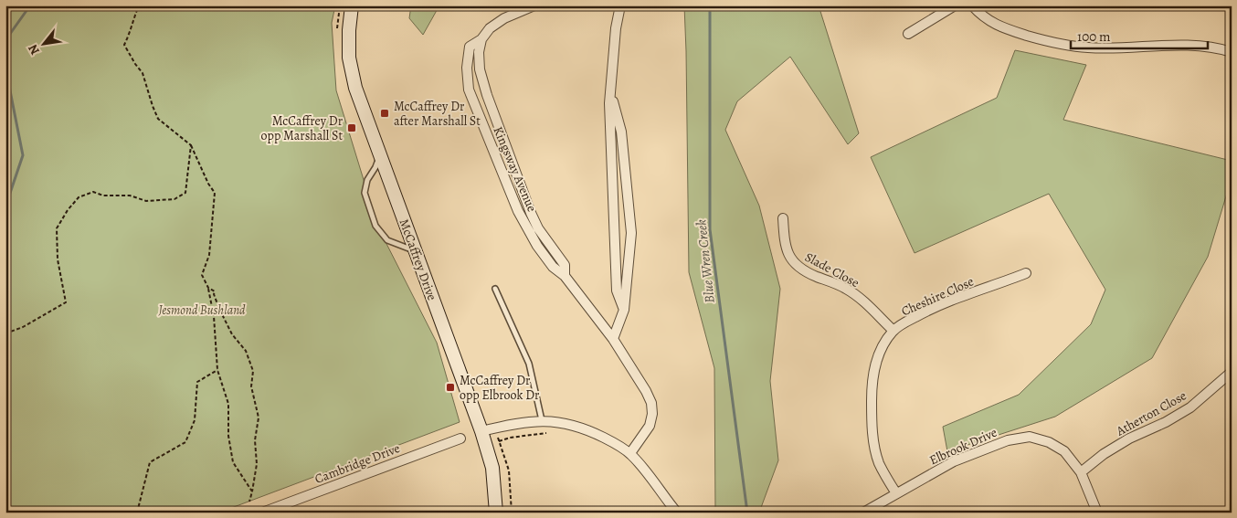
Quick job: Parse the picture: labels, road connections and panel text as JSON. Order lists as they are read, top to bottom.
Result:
{
  "streets": {
    "main road": ["McCaffrey Drive"],
    "street": [
      "Kingsway Avenue",
      "Slade Close",
      "Cheshire Close",
      "Atherton Close",
      "Elbrook Drive",
      "Cambridge Drive"
    ]
  },
  "crossings": [
    ["Slade Close", "Cheshire Close"],
    ["Cheshire Close", "Elbrook Drive"],
    ["Atherton Close", "Elbrook Drive"]
  ],
  "water": ["Blue Wren Creek"],
  "parks": ["Jesmond Bushland"],
  "places": {
    "transit": ["McCaffrey Dr after Marshall St", "McCaffrey Dr opp Marshall St", "McCaffrey Dr opp Elbrook Dr"]
  },
  "scale_bar": "100 m",
  "north": "bottom left"
}
